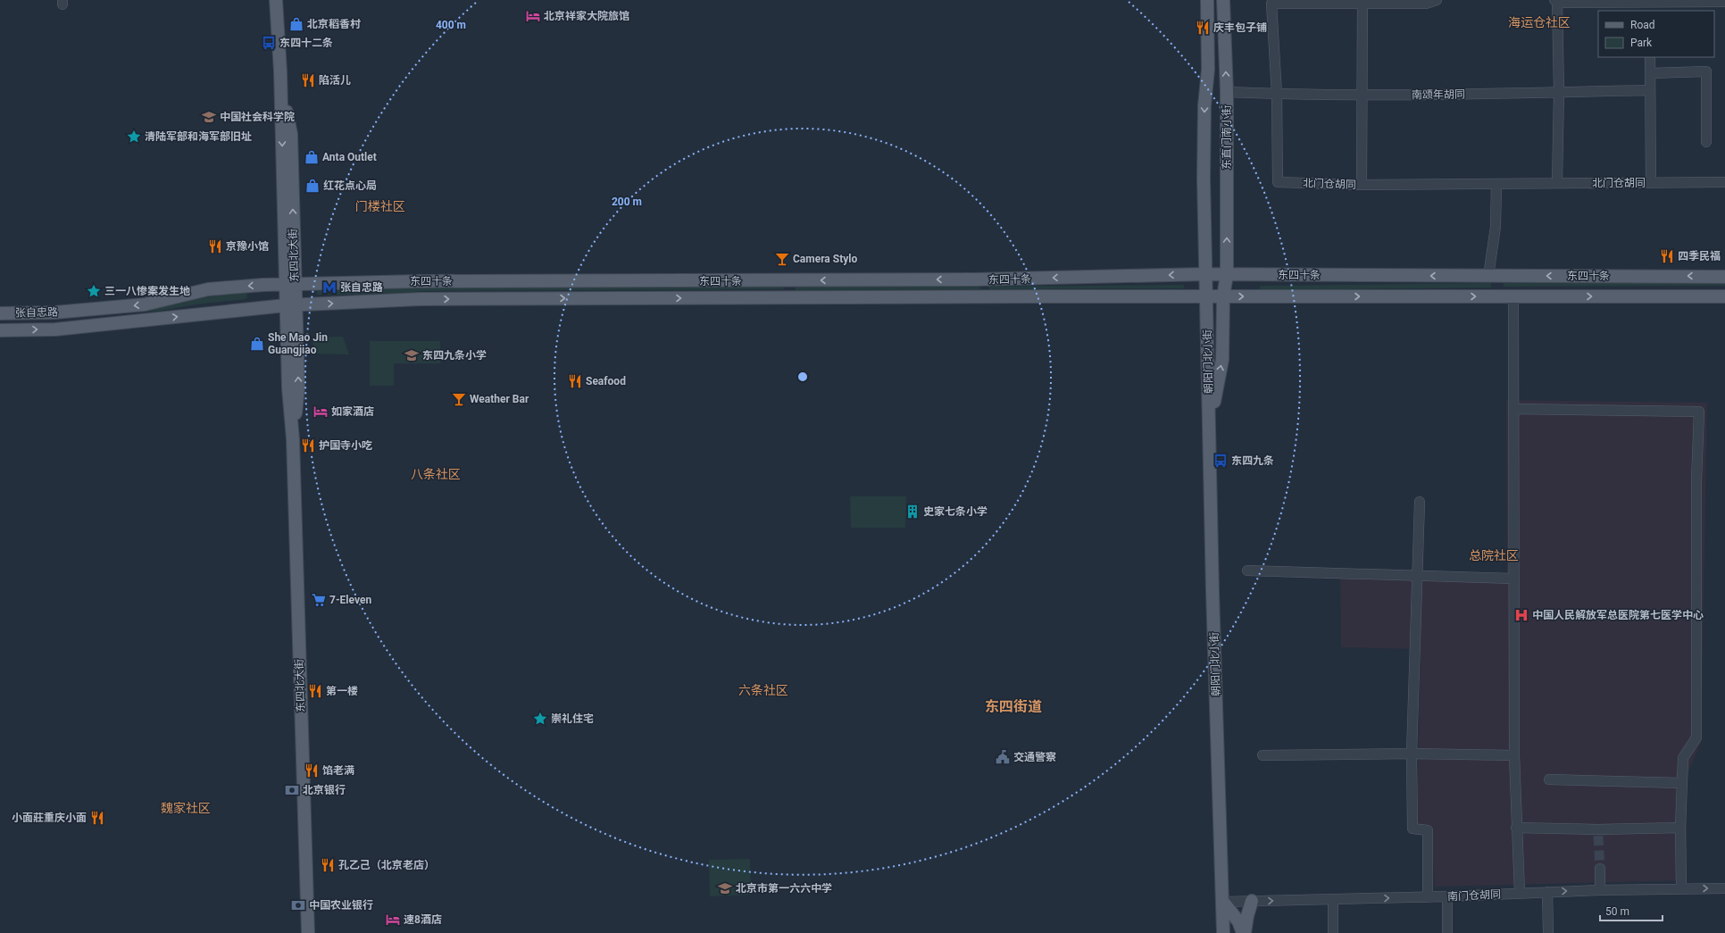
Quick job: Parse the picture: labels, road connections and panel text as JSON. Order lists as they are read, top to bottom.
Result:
{
  "streets": {
    "main road": [
      "东直门南小街",
      "东四北大街",
      "东四十条",
      "张自忠路",
      "朝阳门北小街"
    ],
    "street": ["南颂年胡同", "北门仓胡同", "南门仓胡同"]
  },
  "crossings": [
    ["南颂年胡同", "东直门南小街"],
    ["南颂年胡同", "北门仓胡同"],
    ["东直门南小街", "东四十条"],
    ["东直门南小街", "朝阳门北小街"],
    ["东四北大街", "东四十条"],
    ["东四北大街", "张自忠路"],
    ["东四十条", "张自忠路"],
    ["东四十条", "朝阳门北小街"],
    ["朝阳门北小街", "南门仓胡同"]
  ],
  "one_way": ["南门仓胡同"],
  "districts": [
    "海运仓社区",
    "门楼社区",
    "八条社区",
    "总院社区",
    "六条社区",
    "东四街道",
    "魏家社区"
  ],
  "places": {
    "hotel": ["北京祥家大院旅馆", "如家酒店", "速8酒店"],
    "shop": [
      "北京稻香村",
      "Anta Outlet",
      "红花点心局",
      "She Mao Jin Guangjiao"
    ],
    "restaurant": [
      "庆丰包子铺",
      "陷活儿",
      "京豫小馆",
      "四季民福",
      "Seafood",
      "护国寺小吃",
      "第一楼",
      "馅老满",
      "小面莊重庆小面",
      "孔乙己（北京老店）"
    ],
    "bus stop": ["东四十二条", "东四九条"],
    "school or university": ["中国社会科学院", "东四九条小学", "北京市第一六六中学"],
    "place": ["清陆军部和海军部旧址", "三一八惨案发生地", "崇礼住宅"],
    "bar": ["Camera Stylo", "Weather Bar"],
    "metro station": ["张自忠路"],
    "building": ["史家七条小学"],
    "supermarket": ["7-Eleven"],
    "hospital": ["中国人民解放军总医院第七医学中心"],
    "public building": ["交通警察"],
    "bank": ["北京银行", "中国农业银行"]
  },
  "legend": ["Road", "Park"],
  "scale_bar": "50 m",
  "rings": ["400 m", "200 m"]
}
